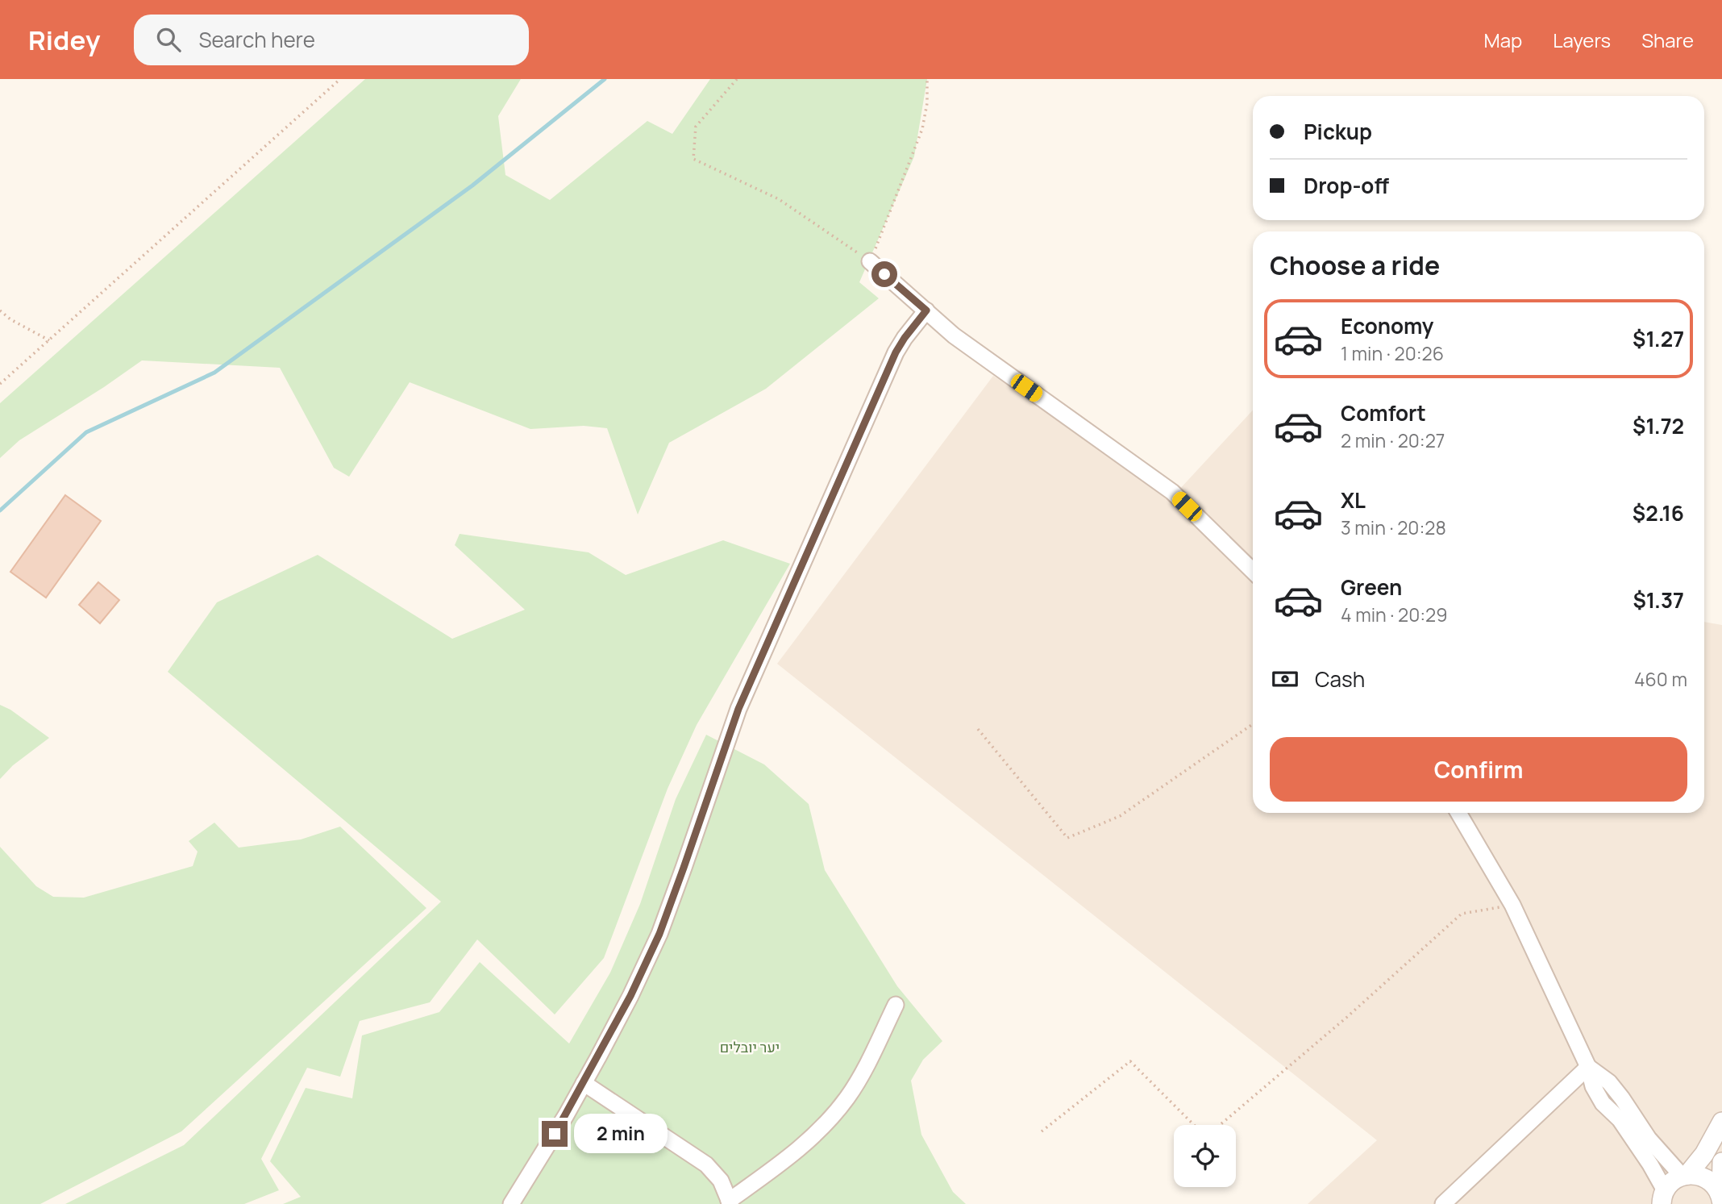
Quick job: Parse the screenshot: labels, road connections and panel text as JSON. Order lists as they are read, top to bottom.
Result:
{
  "parks": ["יער יובלים"],
  "page": {
    "header": "Ridey",
    "search": "Search here",
    "nav": ["Map", "Layers", "Share"],
    "banner": ["Pickup", "Drop-off"],
    "heading": "Choose a ride",
    "list": [
      {
        "name": "Economy",
        "note": "1 min · 20:26",
        "value": "$1.27"
      },
      {
        "name": "Comfort",
        "note": "2 min · 20:27",
        "value": "$1.72"
      },
      {
        "name": "XL",
        "note": "3 min · 20:28",
        "value": "$2.16"
      },
      {
        "name": "Green",
        "note": "4 min · 20:29",
        "value": "$1.37"
      }
    ],
    "pay": ["Cash", "460 m"],
    "buttons": "Confirm",
    "bubble": "2 min"
  }
}
